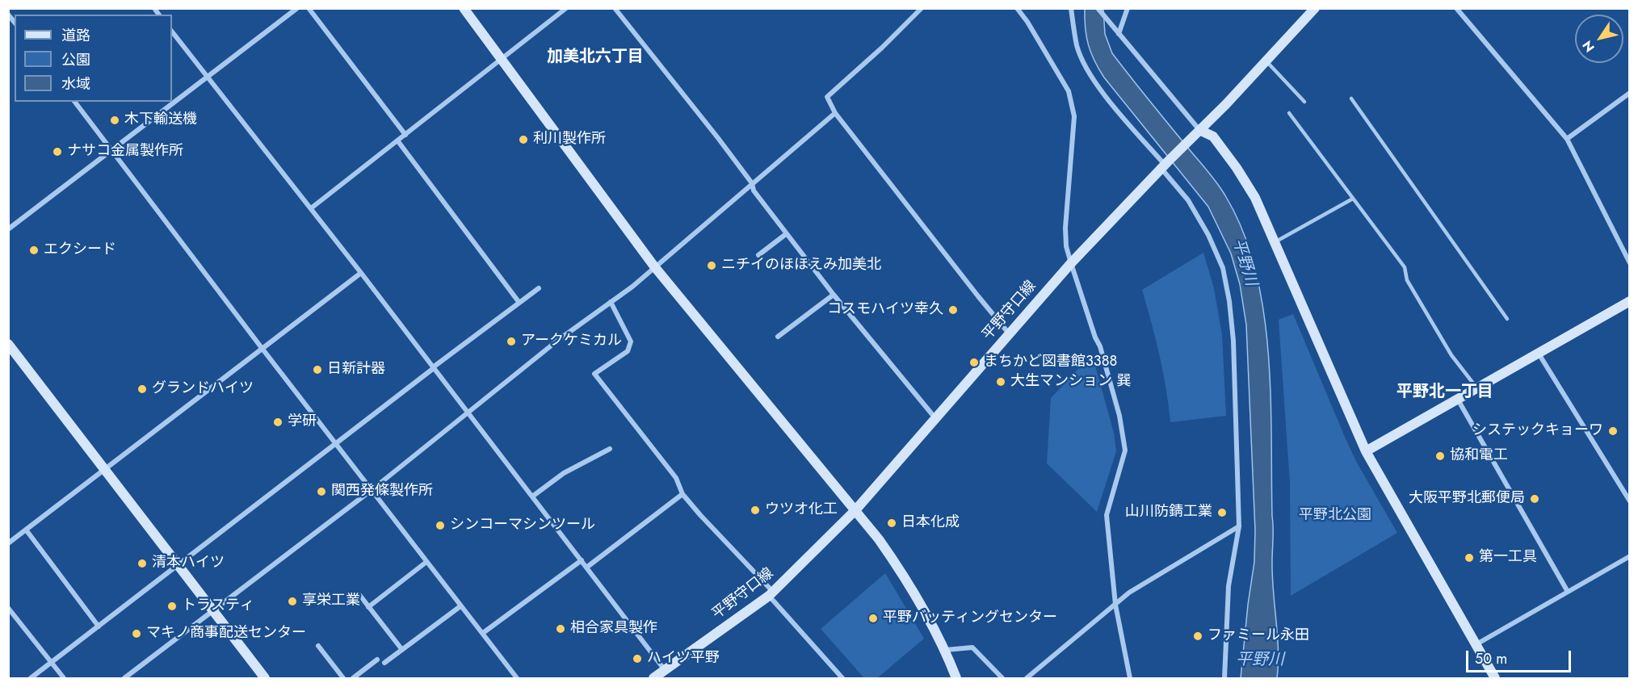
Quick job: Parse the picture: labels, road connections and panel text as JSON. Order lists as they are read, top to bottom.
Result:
{
  "streets": {
    "street": ["平野守口線"]
  },
  "districts": ["加美北六丁目", "平野北一丁目"],
  "water": ["平野川"],
  "parks": ["平野北公園"],
  "places": [
    "木下輸送機",
    "利川製作所",
    "ナサコ金属製作所",
    "エクシード",
    "ニチイのほほえみ加美北",
    "コスモハイツ幸久",
    "アークケミカル",
    "まちかど図書館3388",
    "日新計器",
    "大生マンション 巽",
    "グランドハイツ",
    "学研",
    "システックキョーワ",
    "協和電工",
    "関西発條製作所",
    "大阪平野北郵便局",
    "ウツオ化工",
    "山川防錆工業",
    "日本化成",
    "シンコーマシンツール",
    "第一工具",
    "清本ハイツ",
    "享栄工業",
    "トラスティ",
    "平野バッティングセンター",
    "相合家具製作",
    "マキノ商事配送センター",
    "ファミール永田",
    "ハイツ平野"
  ],
  "legend": ["道路", "公園", "水域"],
  "scale_bar": "50 m",
  "north": "bottom left"
}
